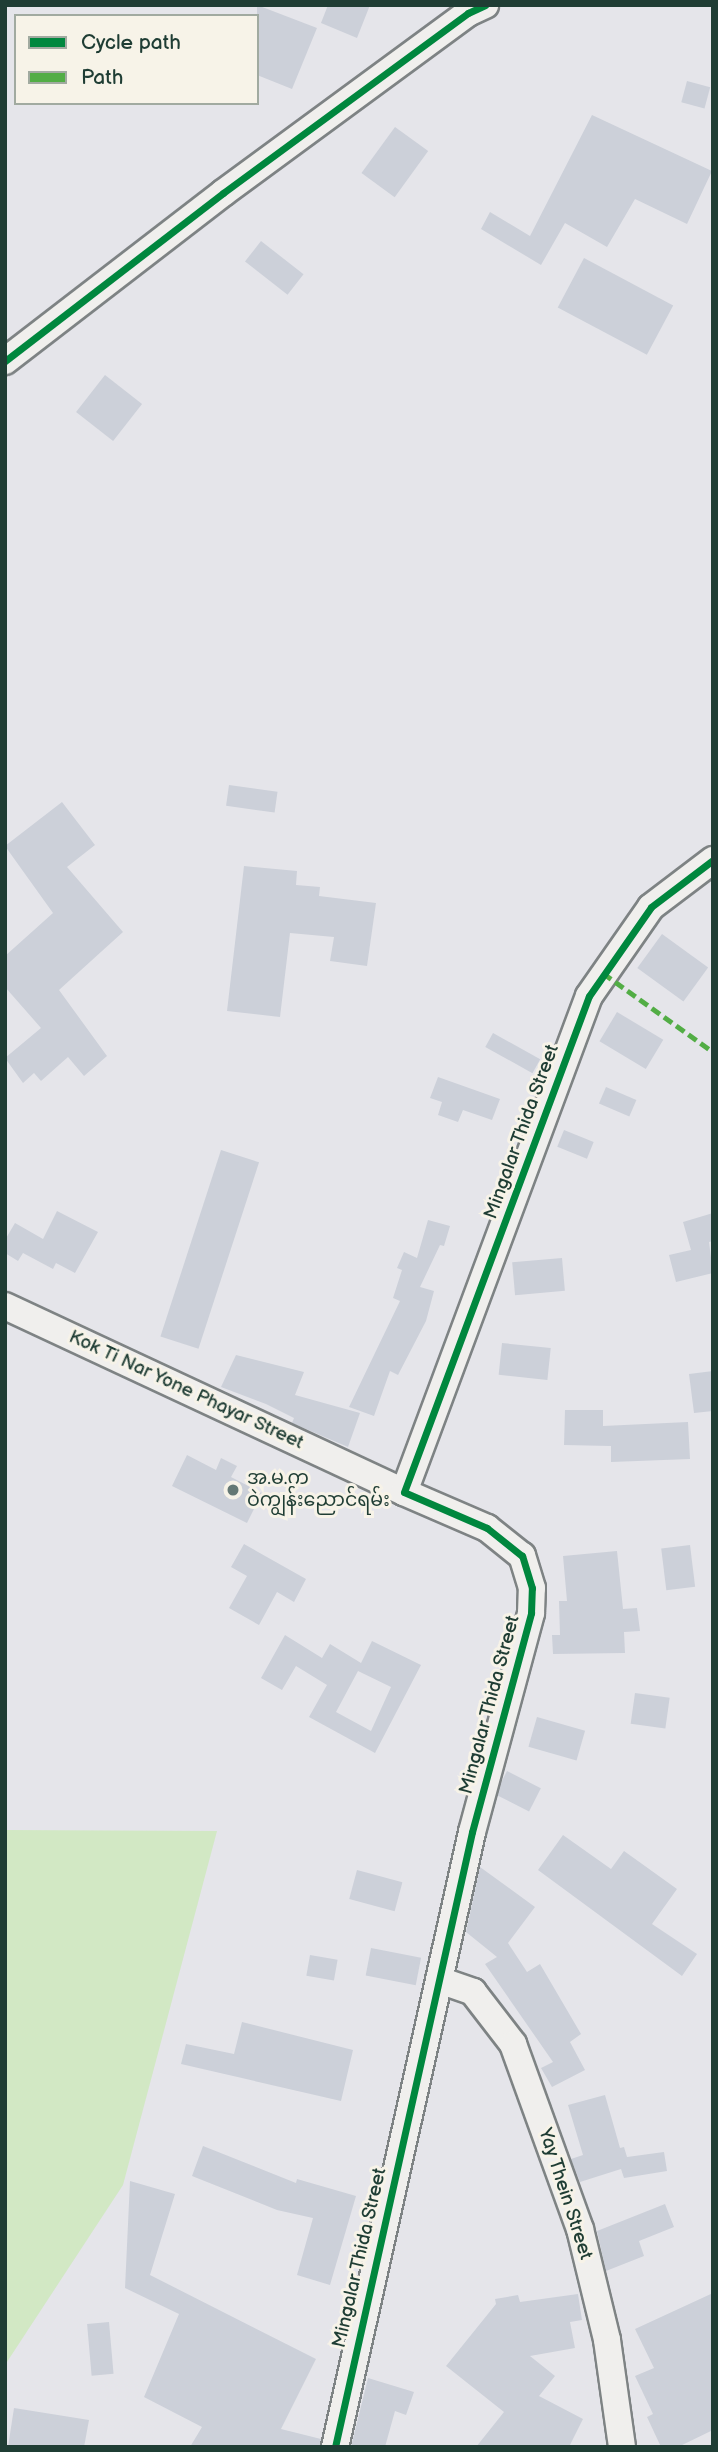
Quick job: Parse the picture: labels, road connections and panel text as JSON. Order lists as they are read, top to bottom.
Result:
{
  "streets": {
    "street": ["Mingalar Thida Street", "Kok Ti Nar Yone Phayar Street", "Yay Thein Street"]
  },
  "crossings": [
    ["Mingalar Thida Street", "Kok Ti Nar Yone Phayar Street"],
    ["Mingalar Thida Street", "Yay Thein Street"]
  ],
  "places": ["အ.မ.က ဝဲကျွန်းညောင်ရမ်း"],
  "legend": ["Cycle path", "Path"]
}
